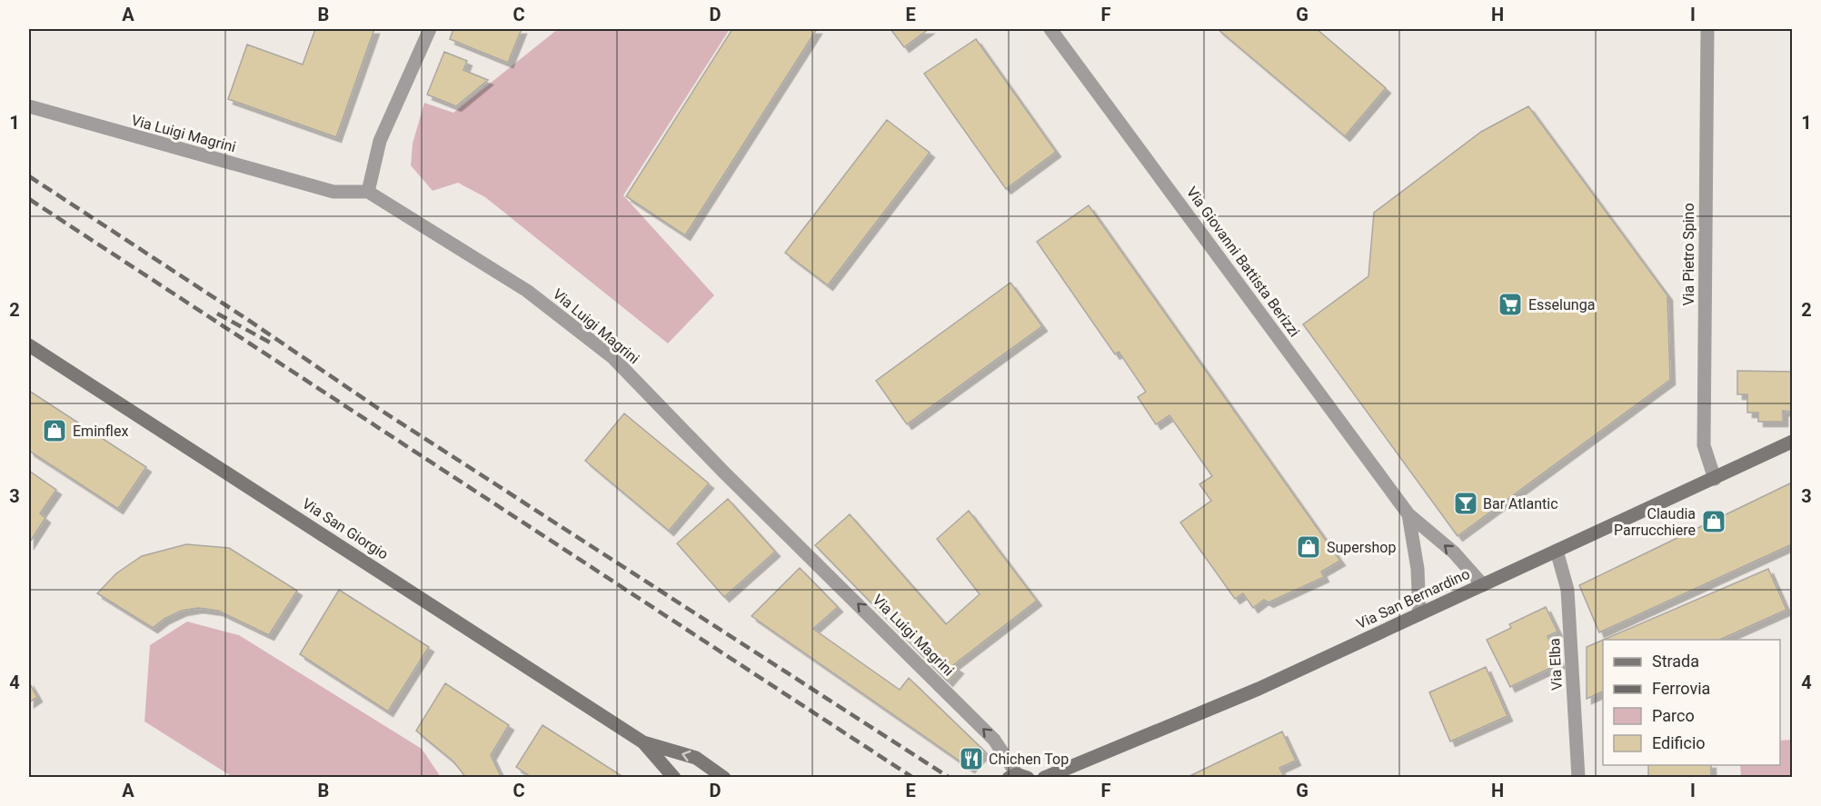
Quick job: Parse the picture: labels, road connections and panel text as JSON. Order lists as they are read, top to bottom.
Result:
{
  "streets": {
    "main road": ["Via San Giorgio", "Via San Bernardino"],
    "street": [
      "Via Luigi Magrini",
      "Via Pietro Spino",
      "Via Giovanni Battista Berizzi",
      "Via Elba"
    ]
  },
  "crossings": [
    ["Via Pietro Spino", "Via San Bernardino"],
    ["Via Giovanni Battista Berizzi", "Via San Bernardino"],
    ["Via San Bernardino", "Via Elba"]
  ],
  "one_way": ["Via Luigi Magrini"],
  "places": {
    "supermarket": ["Esselunga"],
    "shop": ["Eminflex", "Claudia Parrucchiere", "Supershop"],
    "bar": ["Bar Atlantic"],
    "restaurant": ["Chichen Top"]
  },
  "legend": [
    "Strada",
    "Ferrovia",
    "Parco",
    "Edificio"
  ],
  "grid": {
    "columns": [
      "A",
      "B",
      "C",
      "D",
      "E",
      "F",
      "G",
      "H",
      "I"
    ],
    "rows": [
      "1",
      "2",
      "3",
      "4"
    ]
  }
}
